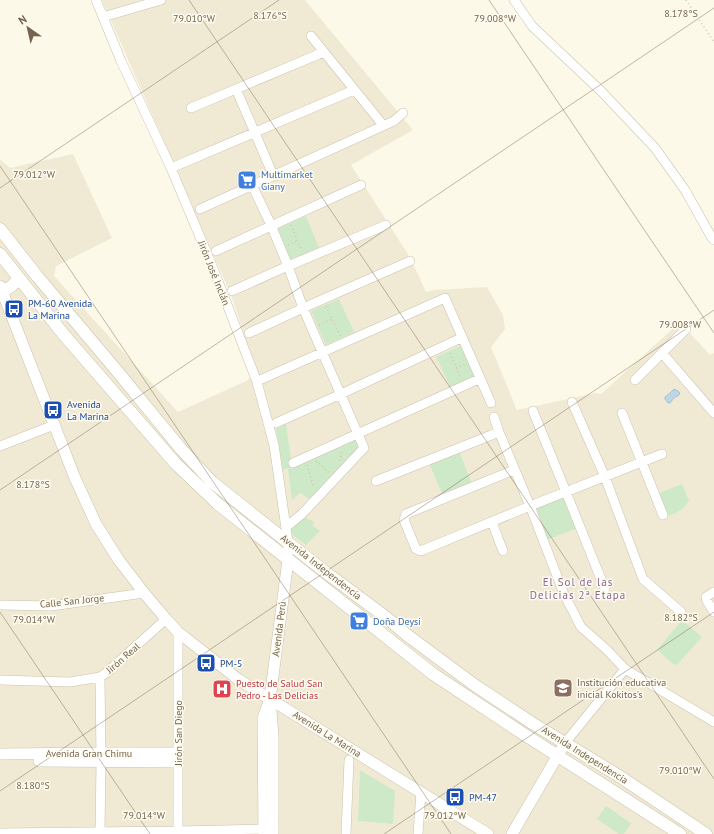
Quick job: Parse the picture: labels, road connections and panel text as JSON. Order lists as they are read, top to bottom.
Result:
{
  "streets": {
    "main road": ["Avenida Independencia"],
    "street": [
      "Jirón José Inclán",
      "Calle San Jorge",
      "Avenida Perú",
      "Jirón Real",
      "Jirón San Diego",
      "Avenida La Marina",
      "Avenida Gran Chimu"
    ]
  },
  "crossings": [
    ["Jirón José Inclán", "Avenida Independencia"],
    ["Jirón José Inclán", "Avenida Perú"],
    ["Avenida Independencia", "Avenida Perú"],
    ["Calle San Jorge", "Avenida La Marina"],
    ["Avenida Perú", "Avenida La Marina"],
    ["Jirón Real", "Avenida La Marina"],
    ["Jirón San Diego", "Avenida La Marina"],
    ["Jirón San Diego", "Avenida Gran Chimu"]
  ],
  "districts": ["El Sol de las Delicias 2ª Etapa"],
  "places": {
    "supermarket": ["Multimarket Giany", "Doña Deysi"],
    "bus stop": [
      "PM-60 Avenida La Marina",
      "Avenida La Marina",
      "PM-5",
      "PM-47"
    ],
    "school or university": ["Institución educativa inicial Kokitos's"],
    "hospital": ["Puesto de Salud San Pedro - Las Delicias"]
  },
  "north": "top left",
  "coordinates": [
    "8.178°S",
    "8.176°S",
    "79.010°W",
    "79.008°W",
    "79.012°W",
    "8.182°S",
    "79.014°W",
    "8.180°S"
  ]
}
